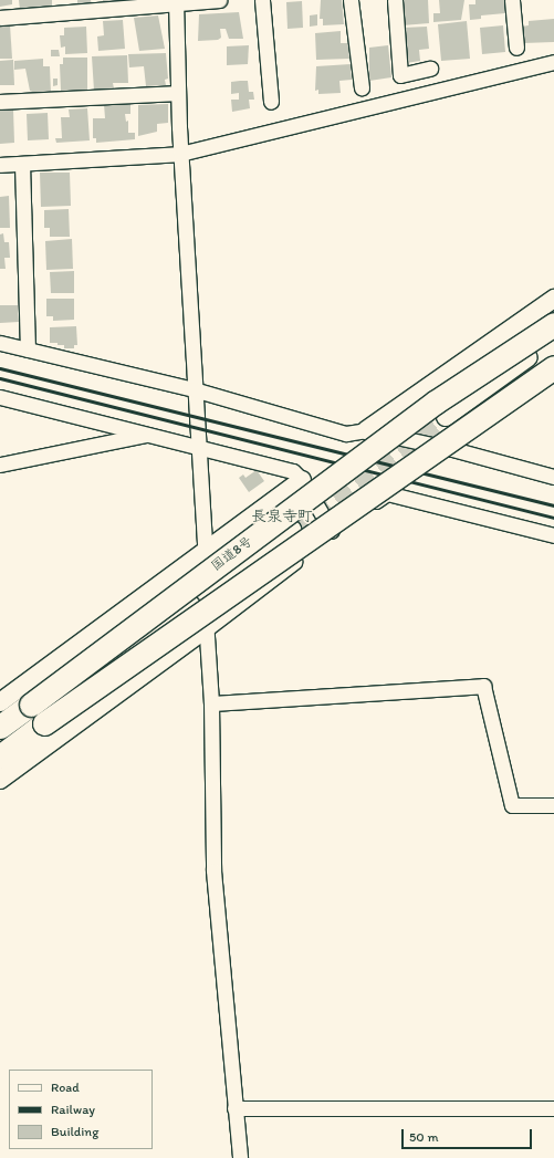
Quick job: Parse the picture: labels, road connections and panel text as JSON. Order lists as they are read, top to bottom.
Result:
{
  "streets": {
    "highway": ["国道8号"]
  },
  "districts": ["長泉寺町"],
  "legend": ["Road", "Railway", "Building"],
  "scale_bar": "50 m"
}
